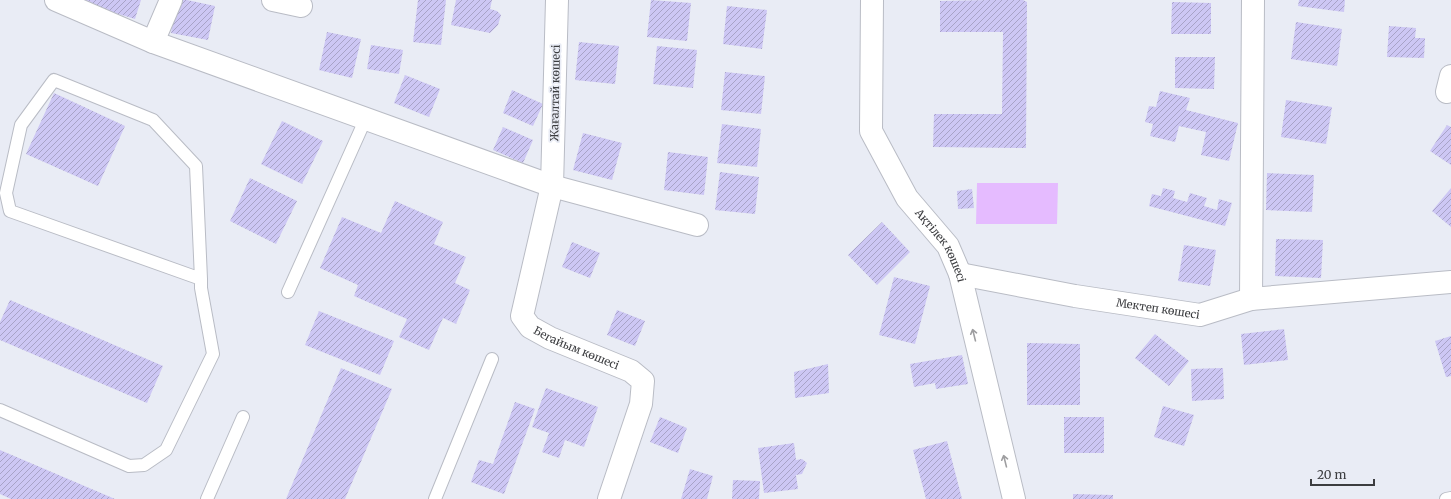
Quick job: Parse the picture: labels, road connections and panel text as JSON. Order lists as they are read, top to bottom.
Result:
{
  "streets": {
    "street": [
      "Жағалтай көшесі",
      "Ақтілек көшесі",
      "Мектеп көшесі",
      "Бегайым көшесі"
    ]
  },
  "crossings": [
    ["Жағалтай көшесі", "Бегайым көшесі"],
    ["Ақтілек көшесі", "Мектеп көшесі"]
  ],
  "one_way": ["Ақтілек көшесі"],
  "scale_bar": "20 m"
}
